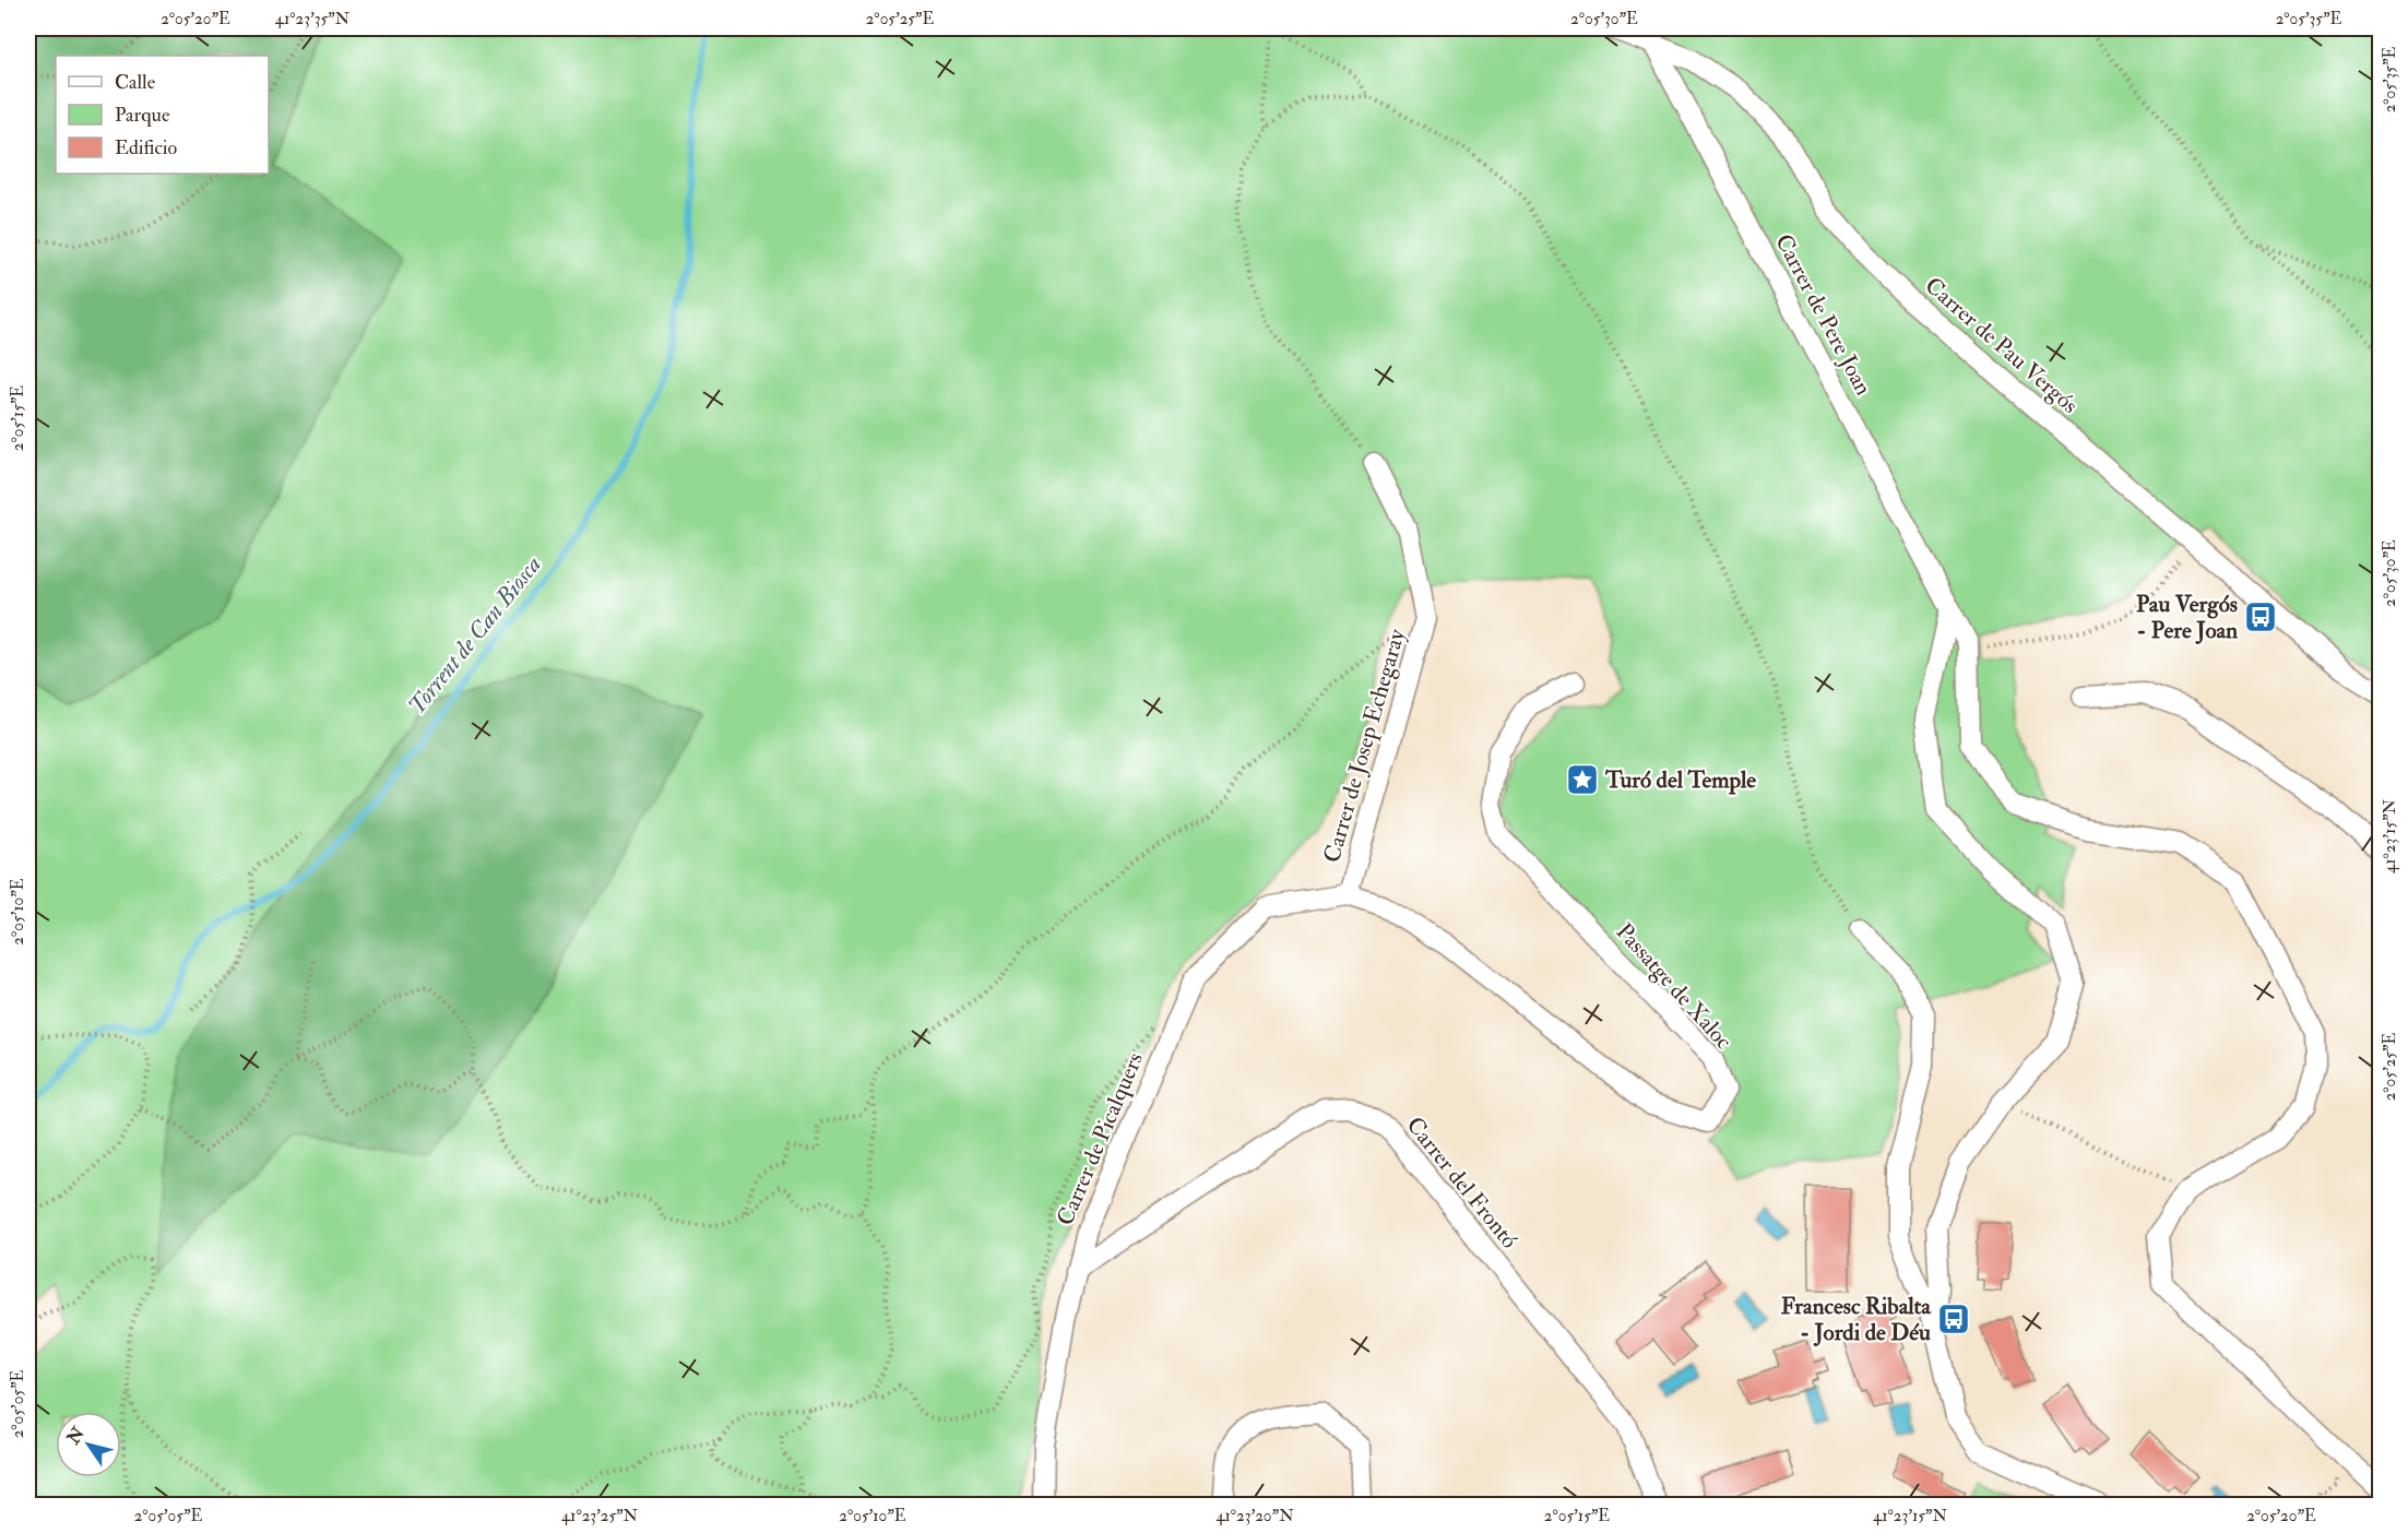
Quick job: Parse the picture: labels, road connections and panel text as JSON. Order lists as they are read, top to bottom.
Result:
{
  "streets": {
    "street": [
      "Carrer de Pere Joan",
      "Carrer de Pau Vergós",
      "Carrer de Josep Echegaray",
      "Passatge de Xaloc",
      "Carrer de Picalquers",
      "Carrer del Frontó"
    ]
  },
  "crossings": [
    ["Carrer de Pere Joan", "Carrer de Pau Vergós"],
    ["Carrer de Josep Echegaray", "Passatge de Xaloc"],
    ["Carrer de Josep Echegaray", "Carrer de Picalquers"],
    ["Passatge de Xaloc", "Carrer de Picalquers"],
    ["Carrer de Picalquers", "Carrer del Frontó"]
  ],
  "water": ["Torrent de Can Biosca"],
  "places": {
    "bus stop": ["Pau Vergós - Pere Joan", "Francesc Ribalta - Jordi de Déu"],
    "place": ["Turó del Temple"]
  },
  "legend": ["Calle", "Parque", "Edificio"],
  "north": "top left",
  "coordinates": [
    "2°05'20\"E",
    "41°23'35\"N",
    "2°05'25\"E",
    "2°05'30\"E",
    "2°05'35\"E",
    "2°05'15\"E",
    "41°23'15\"N",
    "2°05'10\"E",
    "2°05'05\"E",
    "41°23'25\"N",
    "41°23'20\"N"
  ]
}
